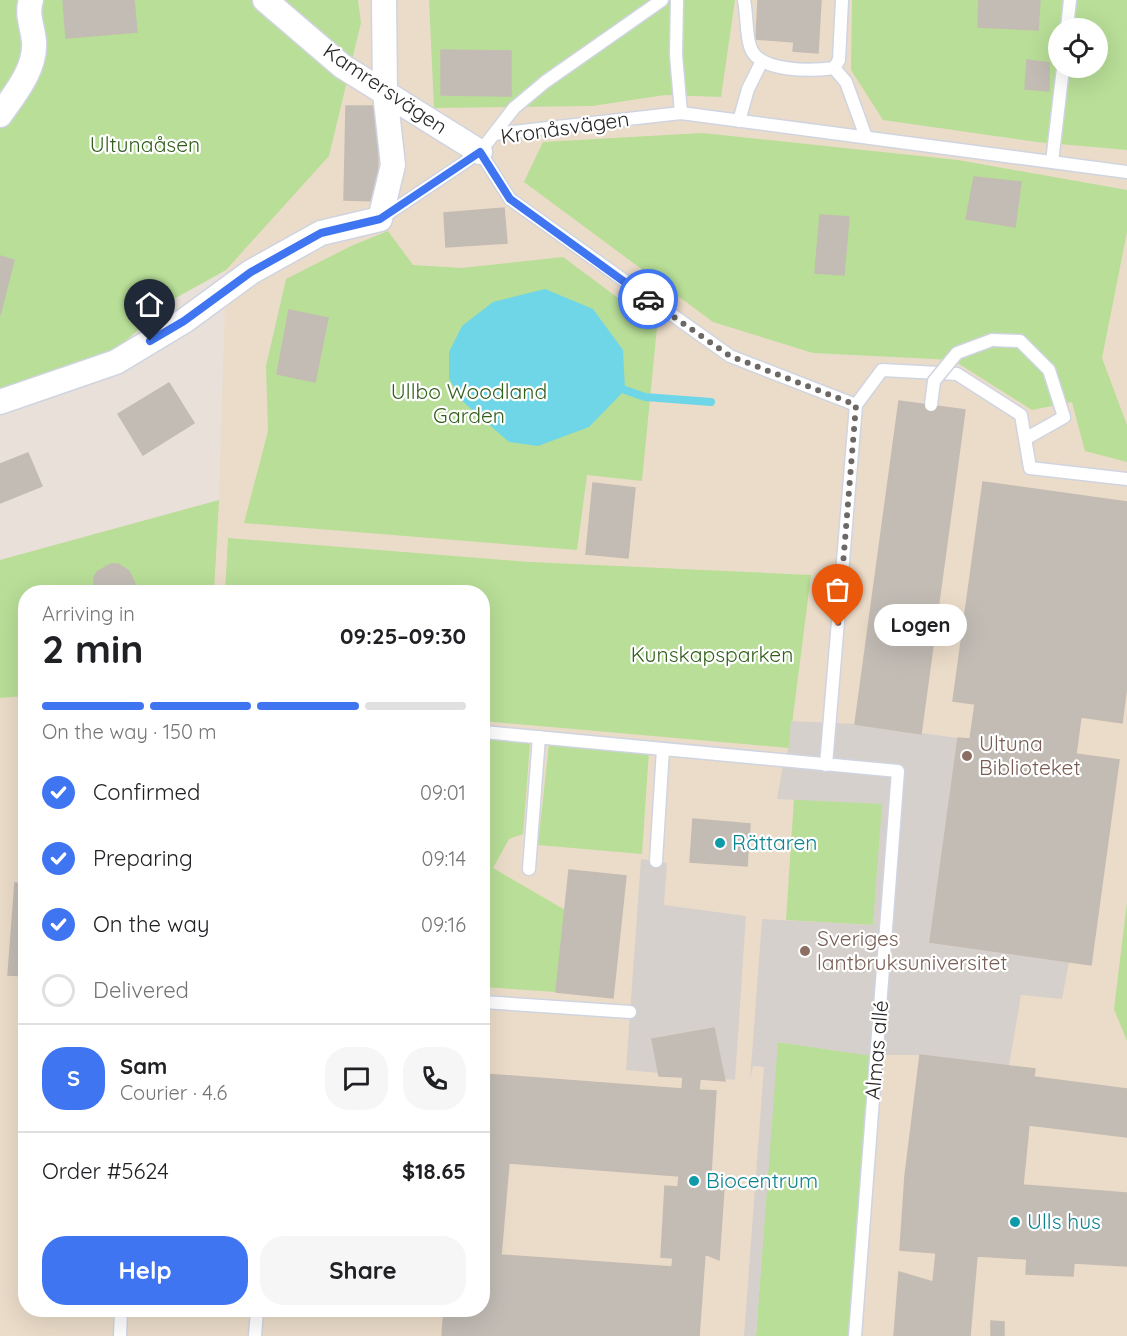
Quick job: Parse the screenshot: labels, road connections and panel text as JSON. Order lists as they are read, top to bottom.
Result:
{
  "streets": {
    "street": ["Kamrersvägen", "Kronåsvägen"],
    "lane": ["Almas allé"]
  },
  "crossings": [
    ["Kamrersvägen", "Kronåsvägen"]
  ],
  "parks": ["Ultunaåsen", "Ullbo Woodland Garden", "Kunskapsparken"],
  "places": [
    "Logen",
    "Ultuna Biblioteket",
    "Rättaren",
    "Sveriges lantbruksuniversitet",
    "Biocentrum",
    "Ulls hus"
  ],
  "page": {
    "heading": ["2 min", "Arriving in", "09:25–09:30"],
    "panel": [
      "Sam",
      "Courier · 4.6",
      "Order #5624",
      "$18.65"
    ],
    "bubble": "Logen",
    "bar": "On the way · 150 m",
    "list": [
      ["Confirmed", "09:01"],
      ["Preparing", "09:14"],
      ["On the way", "09:16"],
      "Delivered"
    ],
    "round": "S",
    "buttons": ["Help", "Share"]
  }
}
